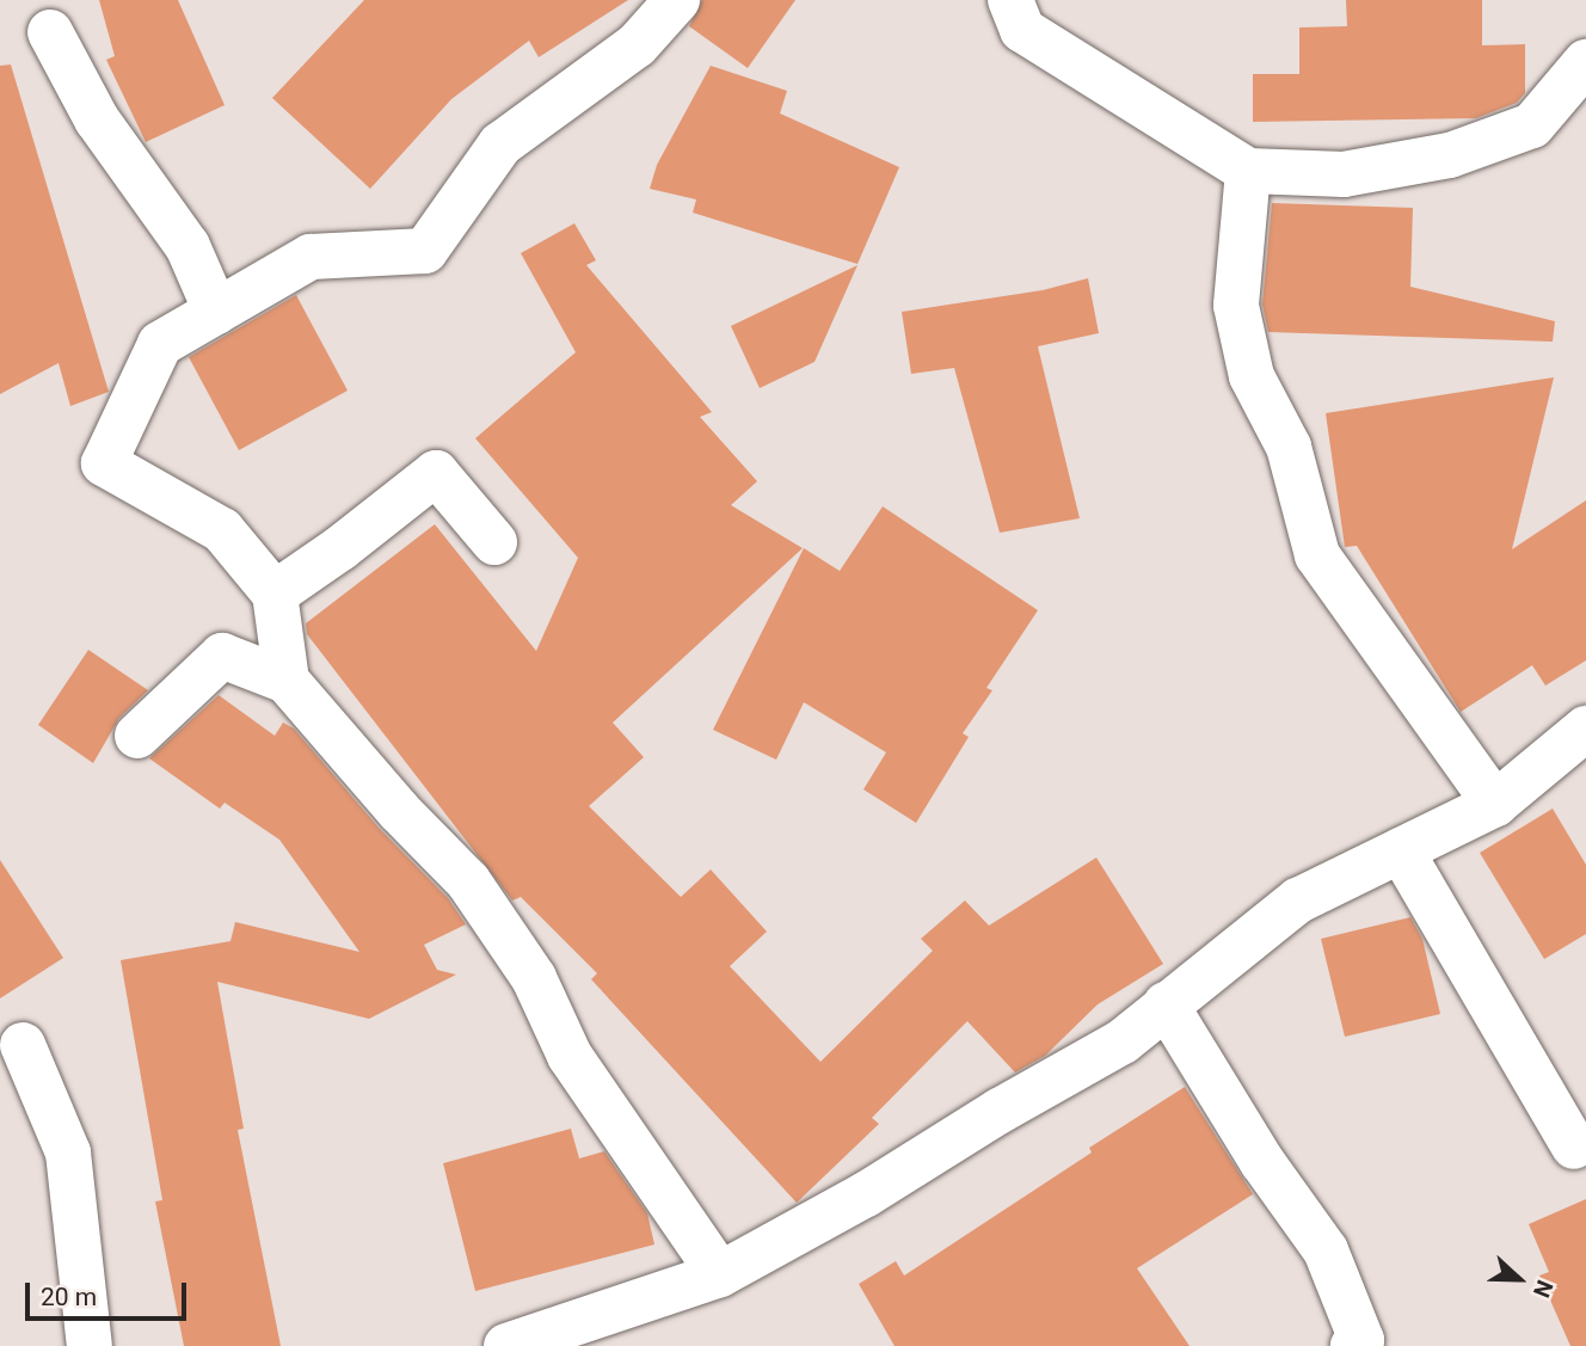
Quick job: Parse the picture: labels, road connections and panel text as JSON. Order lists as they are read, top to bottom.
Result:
{
  "scale_bar": "20 m",
  "north": "right"
}
